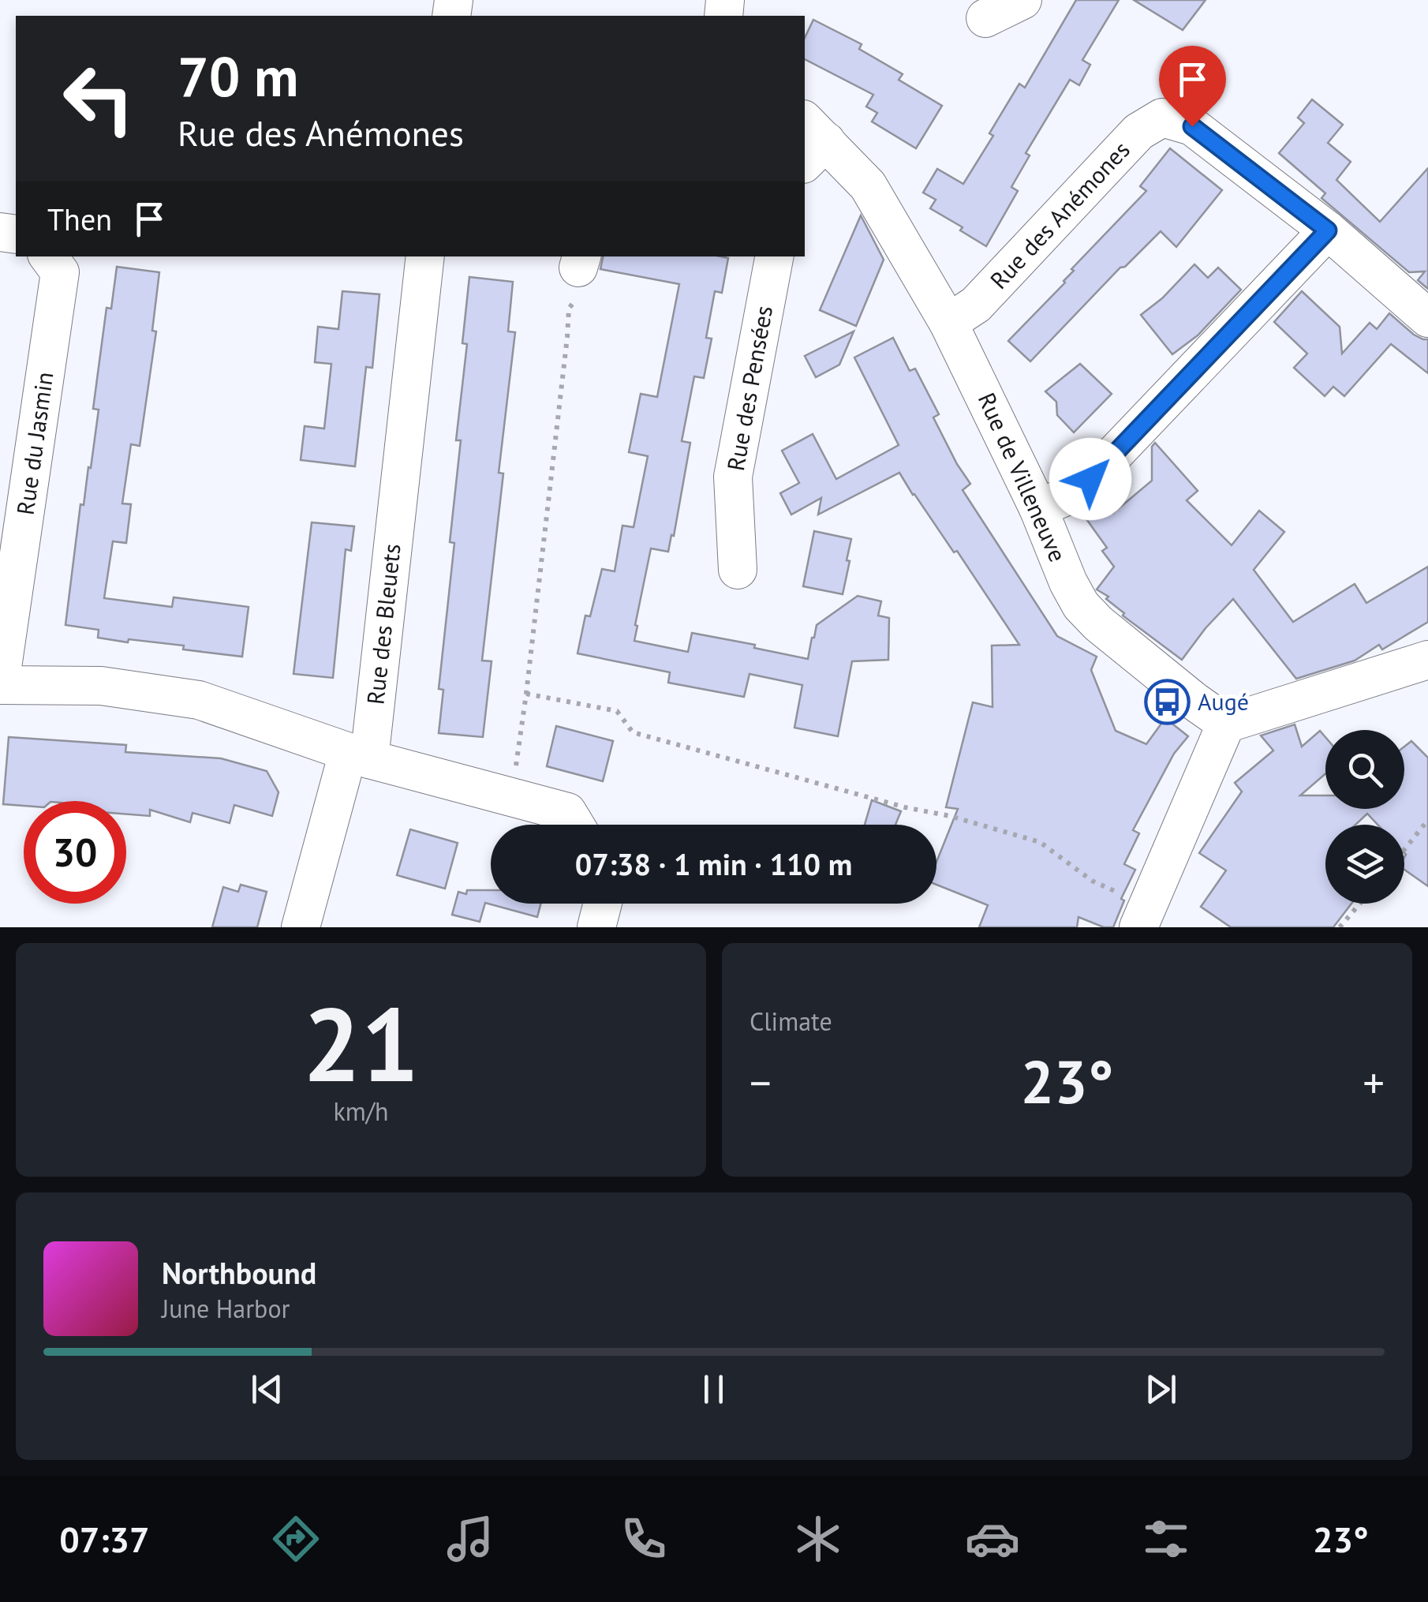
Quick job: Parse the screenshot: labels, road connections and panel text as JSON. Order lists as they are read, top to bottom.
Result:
{
  "streets": {
    "street": [
      "Rue des Anémones",
      "Rue des Pensées",
      "Rue du Jasmin",
      "Rue de Villeneuve",
      "Rue des Bleuets"
    ]
  },
  "crossings": [
    ["Rue des Anémones", "Rue de Villeneuve"]
  ],
  "places": {
    "bus stop": ["Augé"]
  },
  "page": {
    "turn": ["70 m", "Rue des Anémones"],
    "then": "Then",
    "limit": "30",
    "trip": "07:38 · 1 min · 110 m",
    "tile": [
      ["21", "km/h"],
      "Climate"
    ],
    "heat": ["−", "23°", "+"],
    "song": ["Northbound", "June Harbor"],
    "tabs": ["07:37", "23°"]
  }
}
